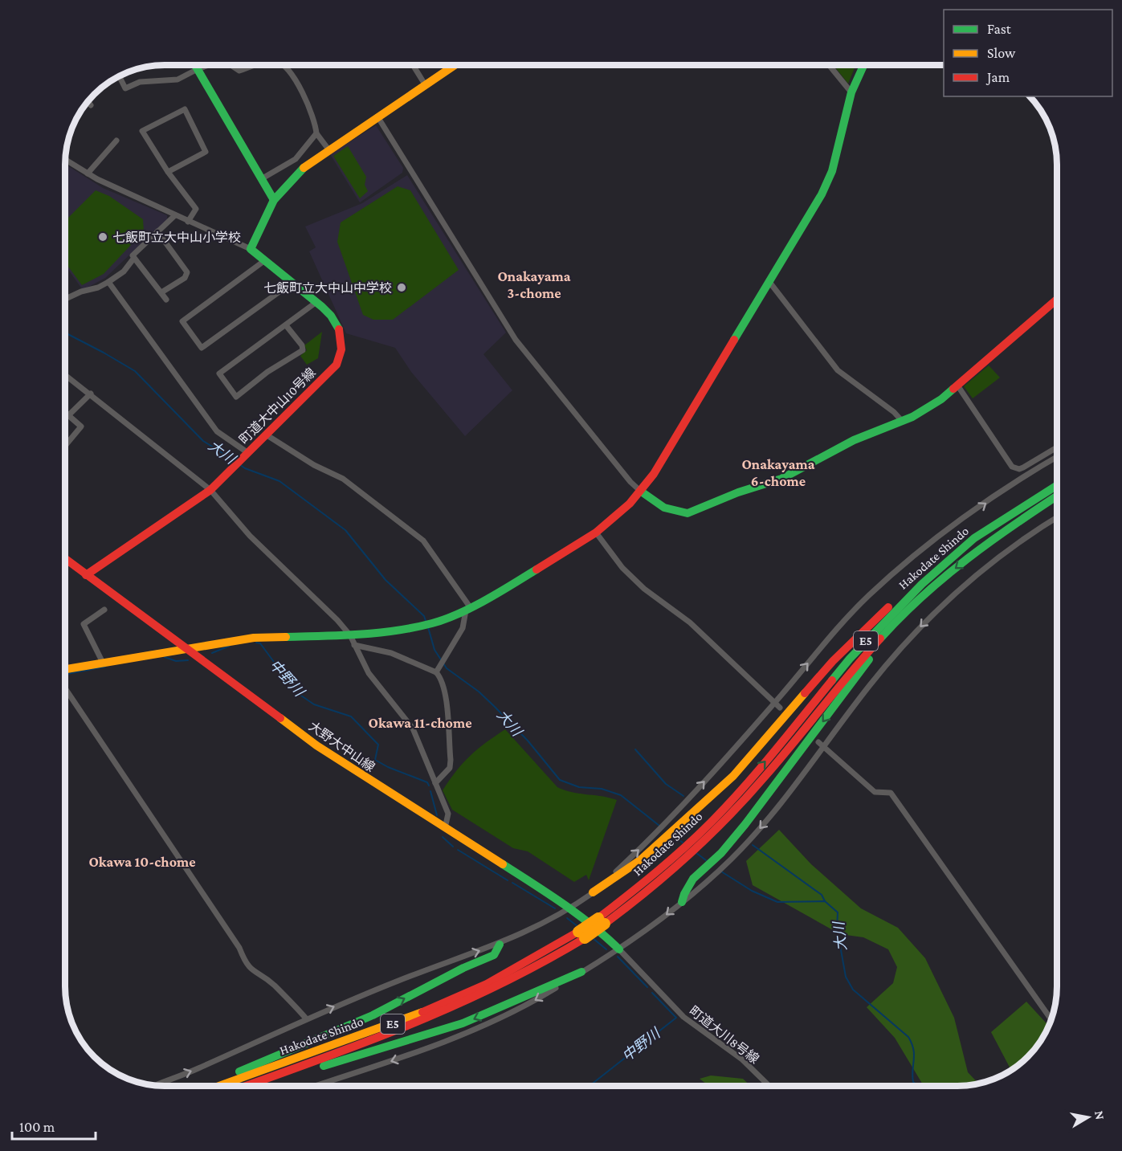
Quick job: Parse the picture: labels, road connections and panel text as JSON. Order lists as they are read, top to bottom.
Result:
{
  "streets": {
    "main road": [
      "町道大中山10号線",
      "Hakodate Shindo",
      "E5",
      "大野大中山線"
    ],
    "street": ["町道大川8号線"]
  },
  "crossings": [
    ["町道大中山10号線", "大野大中山線"],
    ["大野大中山線", "町道大川8号線"]
  ],
  "districts": [
    "Onakayama 3-chome",
    "Onakayama 6-chome",
    "Okawa 11-chome",
    "Okawa 10-chome"
  ],
  "water": ["大川", "中野川"],
  "places": ["七飯町立大中山小学校", "七飯町立大中山中学校"],
  "legend": ["Fast", "Slow", "Jam"],
  "scale_bar": "100 m",
  "north": "right"
}
